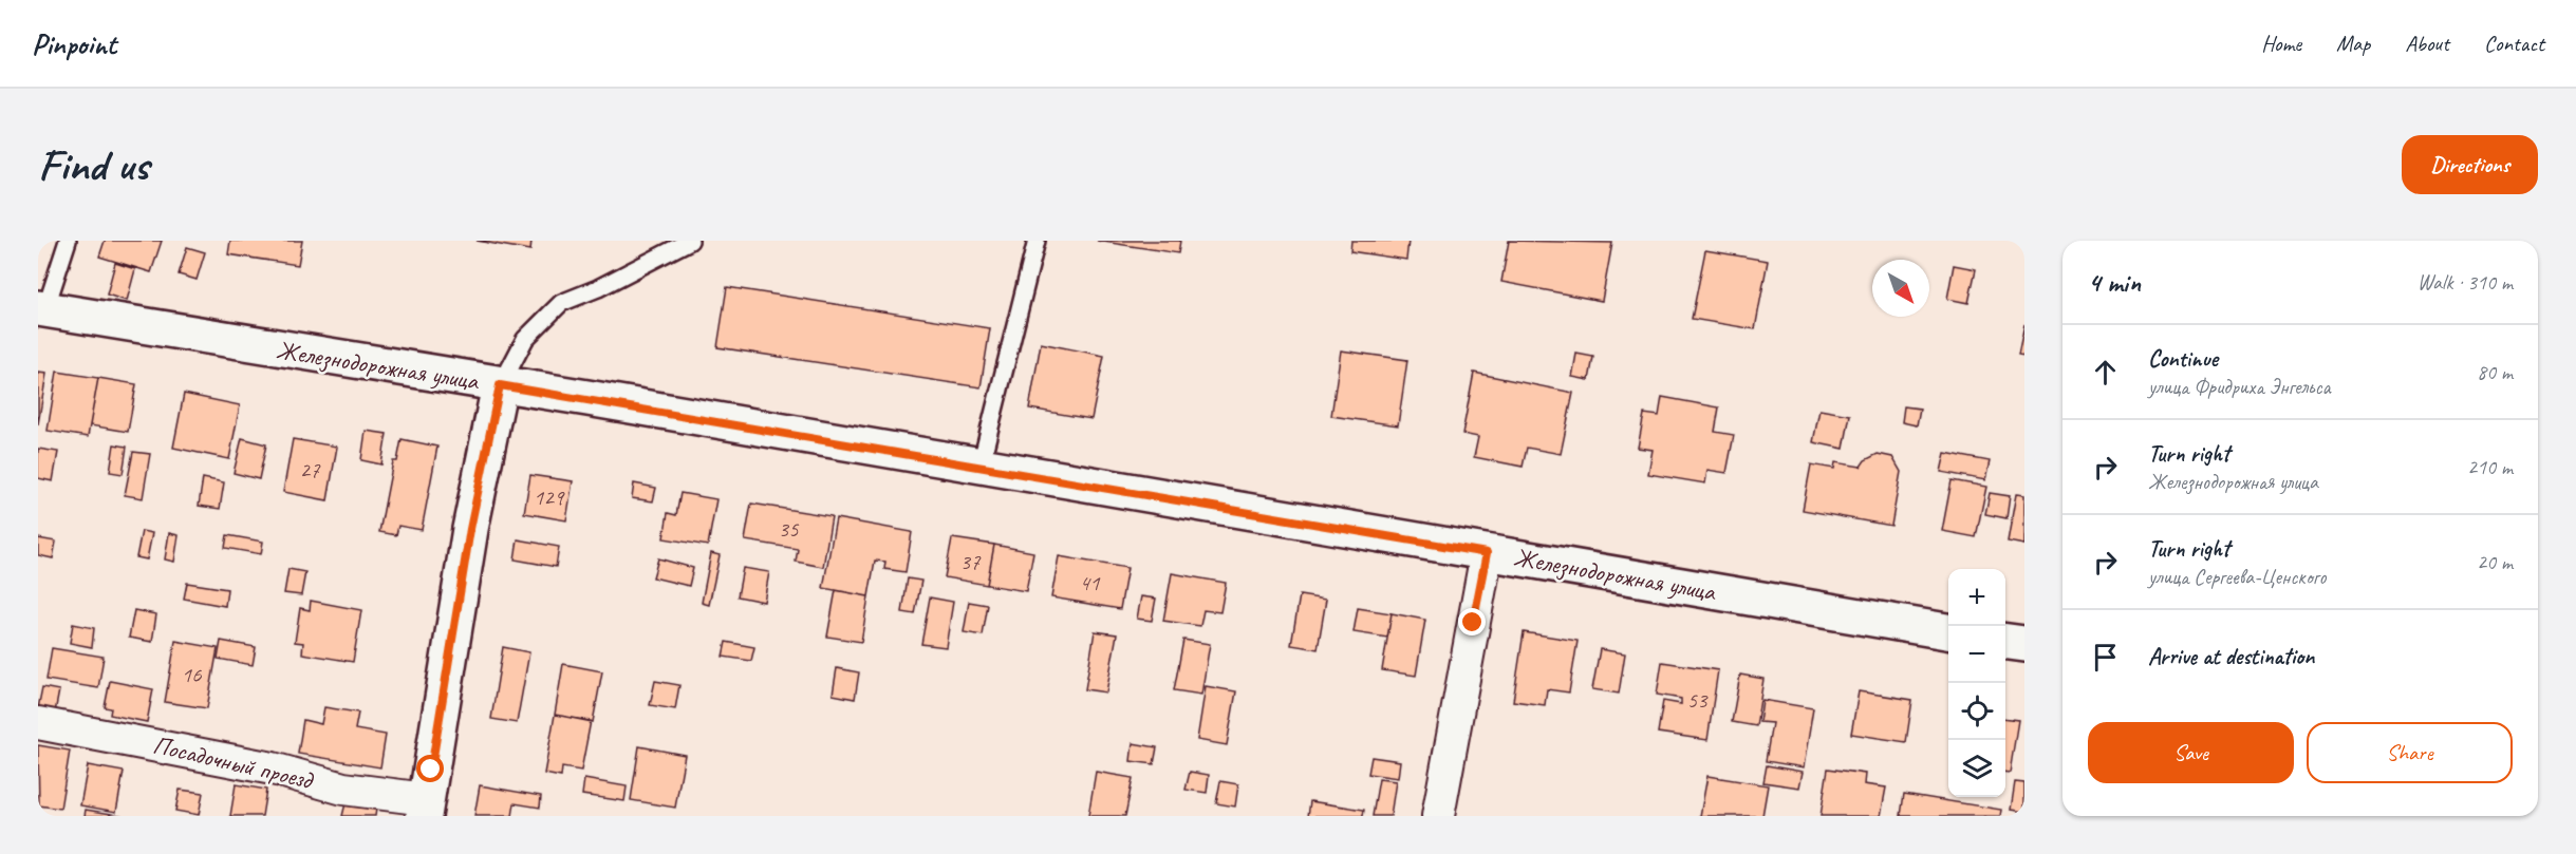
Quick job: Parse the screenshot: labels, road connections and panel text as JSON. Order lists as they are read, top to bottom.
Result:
{
  "streets": {
    "street": ["Железнодорожная улица", "Посадочный проезд"]
  },
  "house_numbers": [
    "27",
    "129",
    "35",
    "37",
    "41",
    "16",
    "53"
  ],
  "north": "bottom right",
  "page": {
    "header": "Pinpoint",
    "nav": [
      "Home",
      "Map",
      "About",
      "Contact"
    ],
    "buttons": [
      "Directions",
      ["Save", "Share"]
    ],
    "title": "Find us",
    "heading": ["4 min", "Walk · 310 m"],
    "list": [
      ["Continue", "улица Фридриха Энгельса", "80 m"],
      ["Turn right", "Железнодорожная улица", "210 m"],
      ["Turn right", "улица Сергеева-Ценского", "20 m"],
      "Arrive at destination"
    ],
    "map_buttons": ["+", "−"]
  }
}
